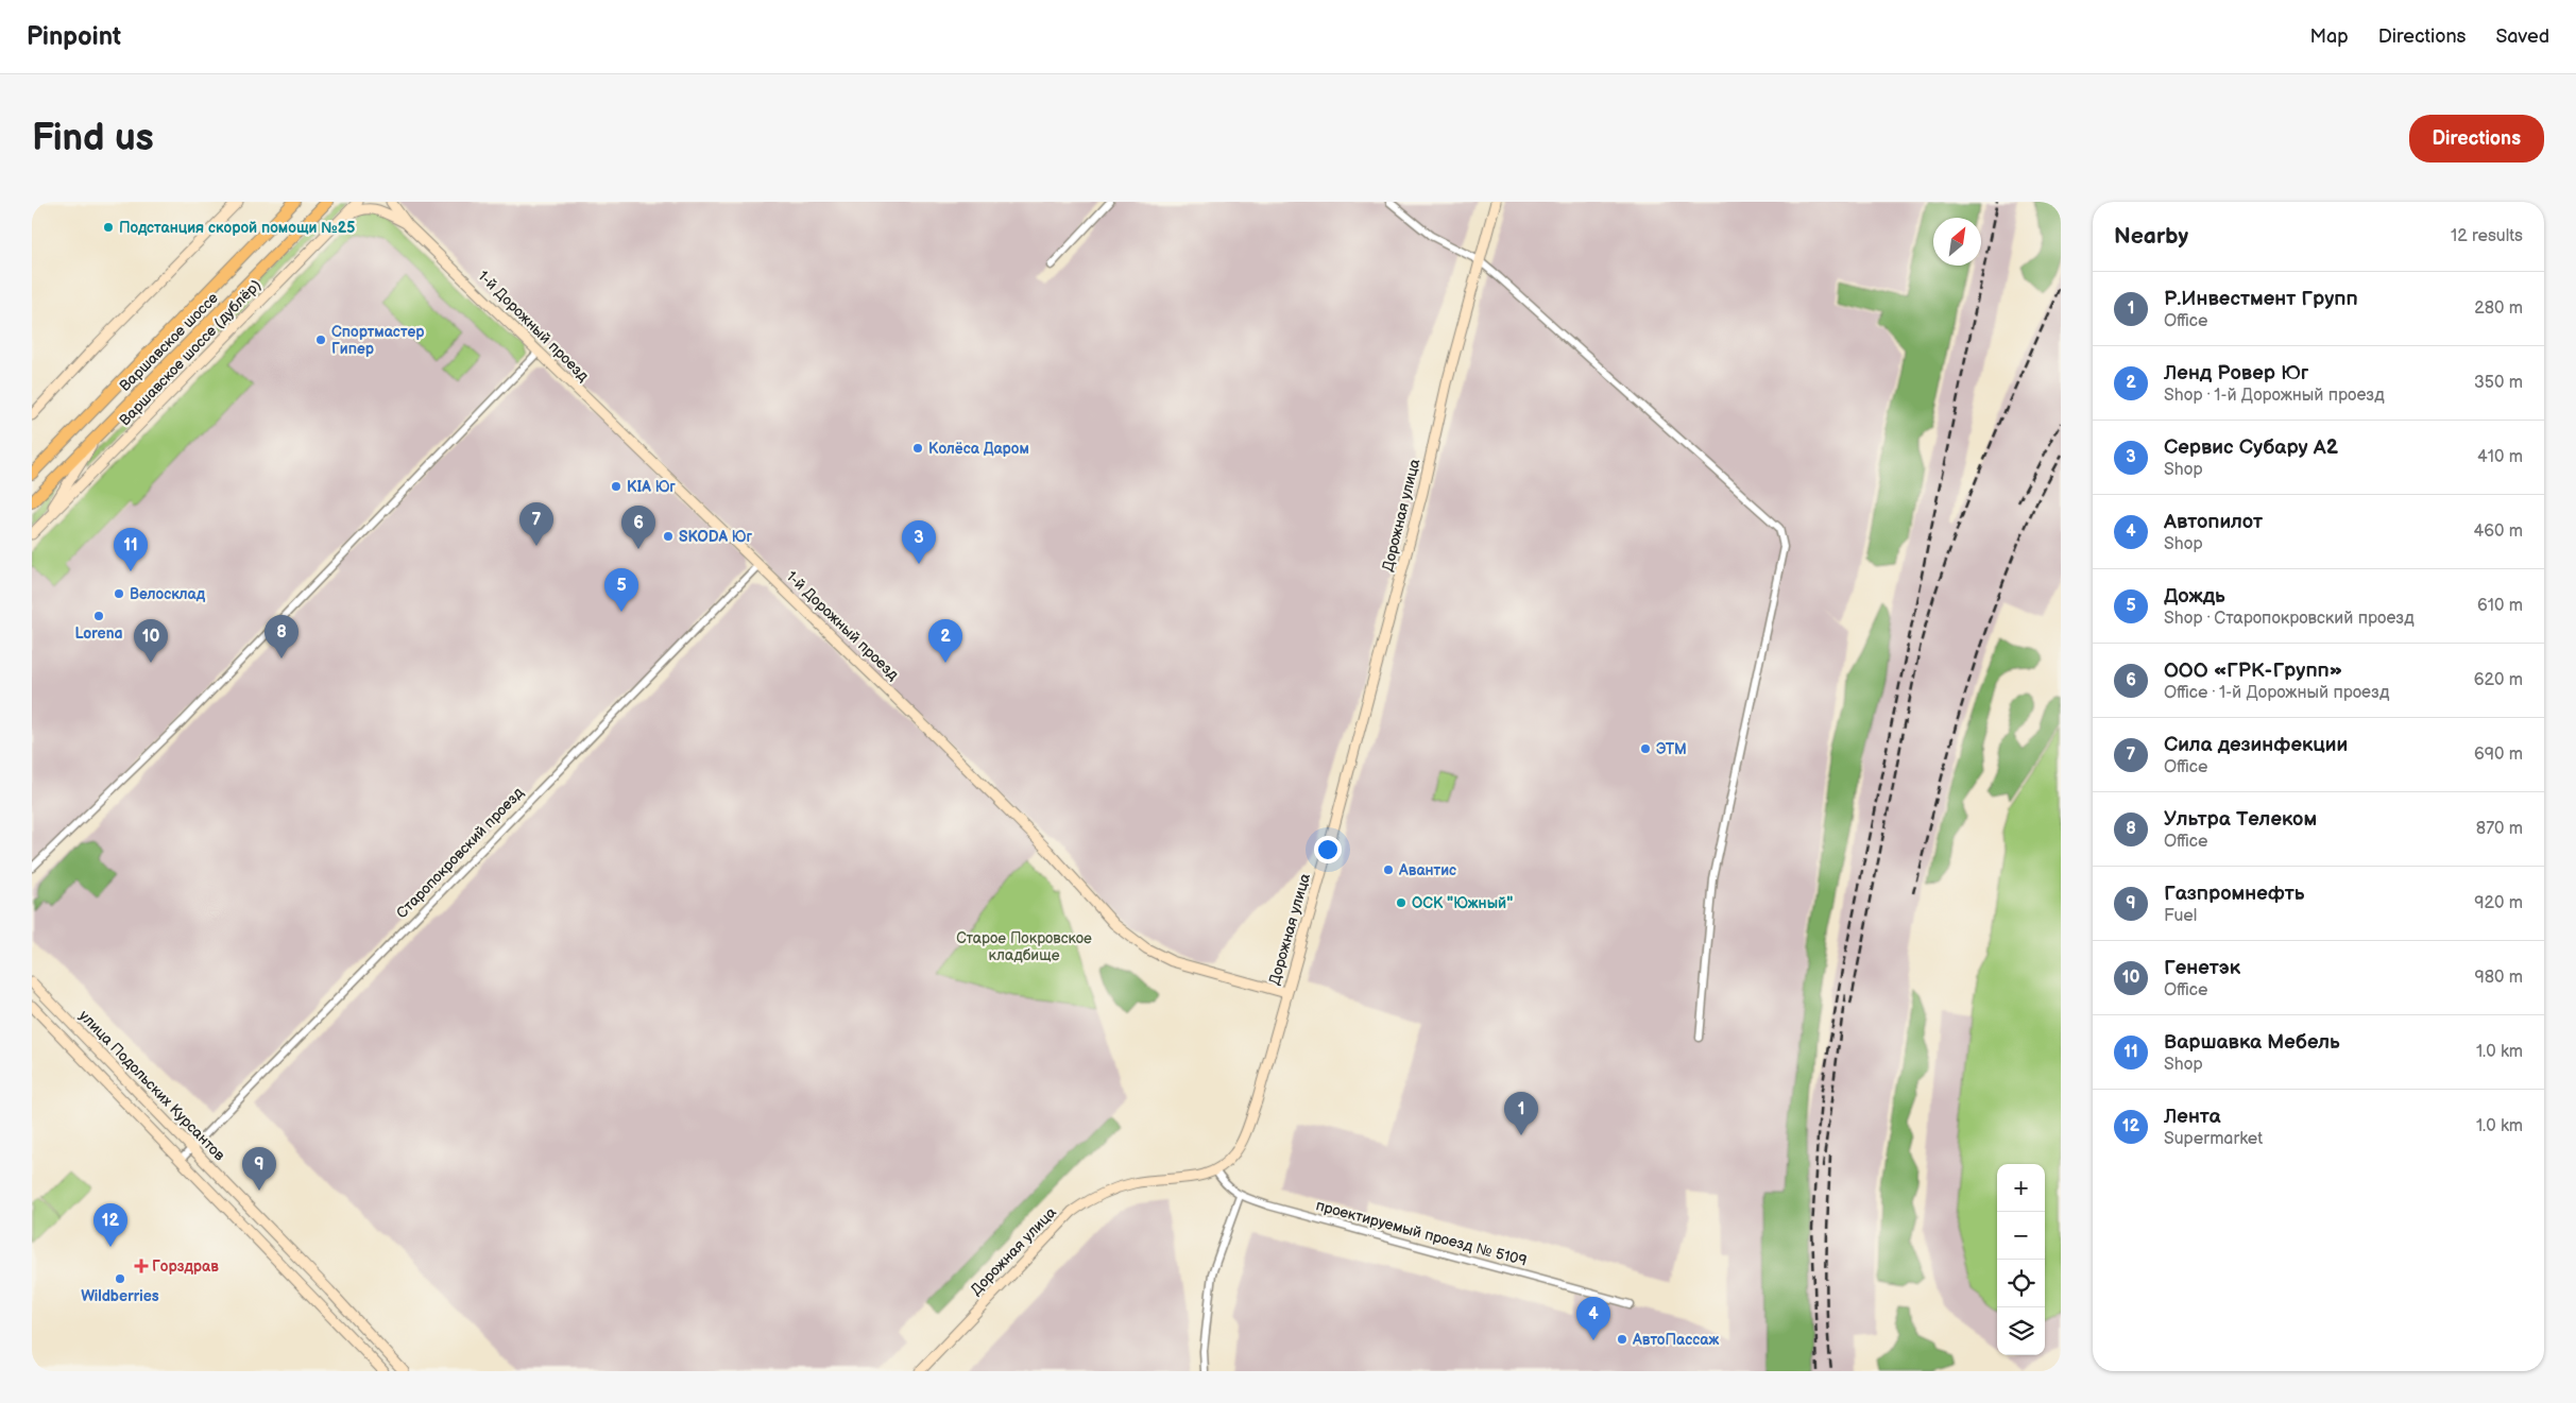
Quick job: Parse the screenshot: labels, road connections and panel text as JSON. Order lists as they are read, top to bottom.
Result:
{
  "streets": {
    "main road": [
      "1-й Дорожный проезд",
      "Варшавское шоссе",
      "Варшавское шоссе (дублёр)",
      "Дорожная улица",
      "улица Подольских Курсантов"
    ],
    "street": ["Старопокровский проезд", "проектируемый проезд № 5109"]
  },
  "crossings": [
    ["1-й Дорожный проезд", "Дорожная улица"],
    ["1-й Дорожный проезд", "Старопокровский проезд"],
    ["Дорожная улица", "проектируемый проезд № 5109"],
    ["Старопокровский проезд", "улица Подольских Курсантов"]
  ],
  "parks": ["Старое Покровское кладбище"],
  "places": {
    "other": [
      "Подстанция скорой помощи №25",
      "Спортмастер Гипер",
      "Колёса Даром",
      "KIA Юг",
      "SKODA Юг",
      "Велосклад",
      "Lorena",
      "ЭТМ",
      "Авантис",
      "ОСК \"Южный\"",
      "Wildberries",
      "АвтоПассаж"
    ],
    "health": ["Горздрав"]
  },
  "north": "top right",
  "page": {
    "header": "Pinpoint",
    "nav": ["Map", "Directions", "Saved"],
    "buttons": "Directions",
    "title": "Find us",
    "heading": ["Nearby", "12 results"],
    "list": [
      {
        "mark": "1",
        "name": "Р.Инвестмент Групп",
        "note": "Office",
        "value": "280 m"
      },
      {
        "mark": "2",
        "name": "Ленд Ровер Юг",
        "note": "Shop · 1-й Дорожный проезд",
        "value": "350 m"
      },
      {
        "mark": "3",
        "name": "Сервис Субару А2",
        "note": "Shop",
        "value": "410 m"
      },
      {
        "mark": "4",
        "name": "Автопилот",
        "note": "Shop",
        "value": "460 m"
      },
      {
        "mark": "5",
        "name": "Дождь",
        "note": "Shop · Старопокровский проезд",
        "value": "610 m"
      },
      {
        "mark": "6",
        "name": "ООО «ГРК-Групп»",
        "note": "Office · 1-й Дорожный проезд",
        "value": "620 m"
      },
      {
        "mark": "7",
        "name": "Сила дезинфекции",
        "note": "Office",
        "value": "690 m"
      },
      {
        "mark": "8",
        "name": "Ультра Телеком",
        "note": "Office",
        "value": "870 m"
      },
      {
        "mark": "9",
        "name": "Газпромнефть",
        "note": "Fuel",
        "value": "920 m"
      },
      {
        "mark": "10",
        "name": "Генетэк",
        "note": "Office",
        "value": "980 m"
      },
      {
        "mark": "11",
        "name": "Варшавка Мебель",
        "note": "Shop",
        "value": "1.0 km"
      },
      {
        "mark": "12",
        "name": "Лента",
        "note": "Supermarket",
        "value": "1.0 km"
      }
    ],
    "pins": [
      "7",
      "6",
      "3",
      "11",
      "5",
      "8",
      "2",
      "10",
      "1",
      "9",
      "12",
      "4"
    ],
    "map_buttons": ["+", "−"]
  }
}
